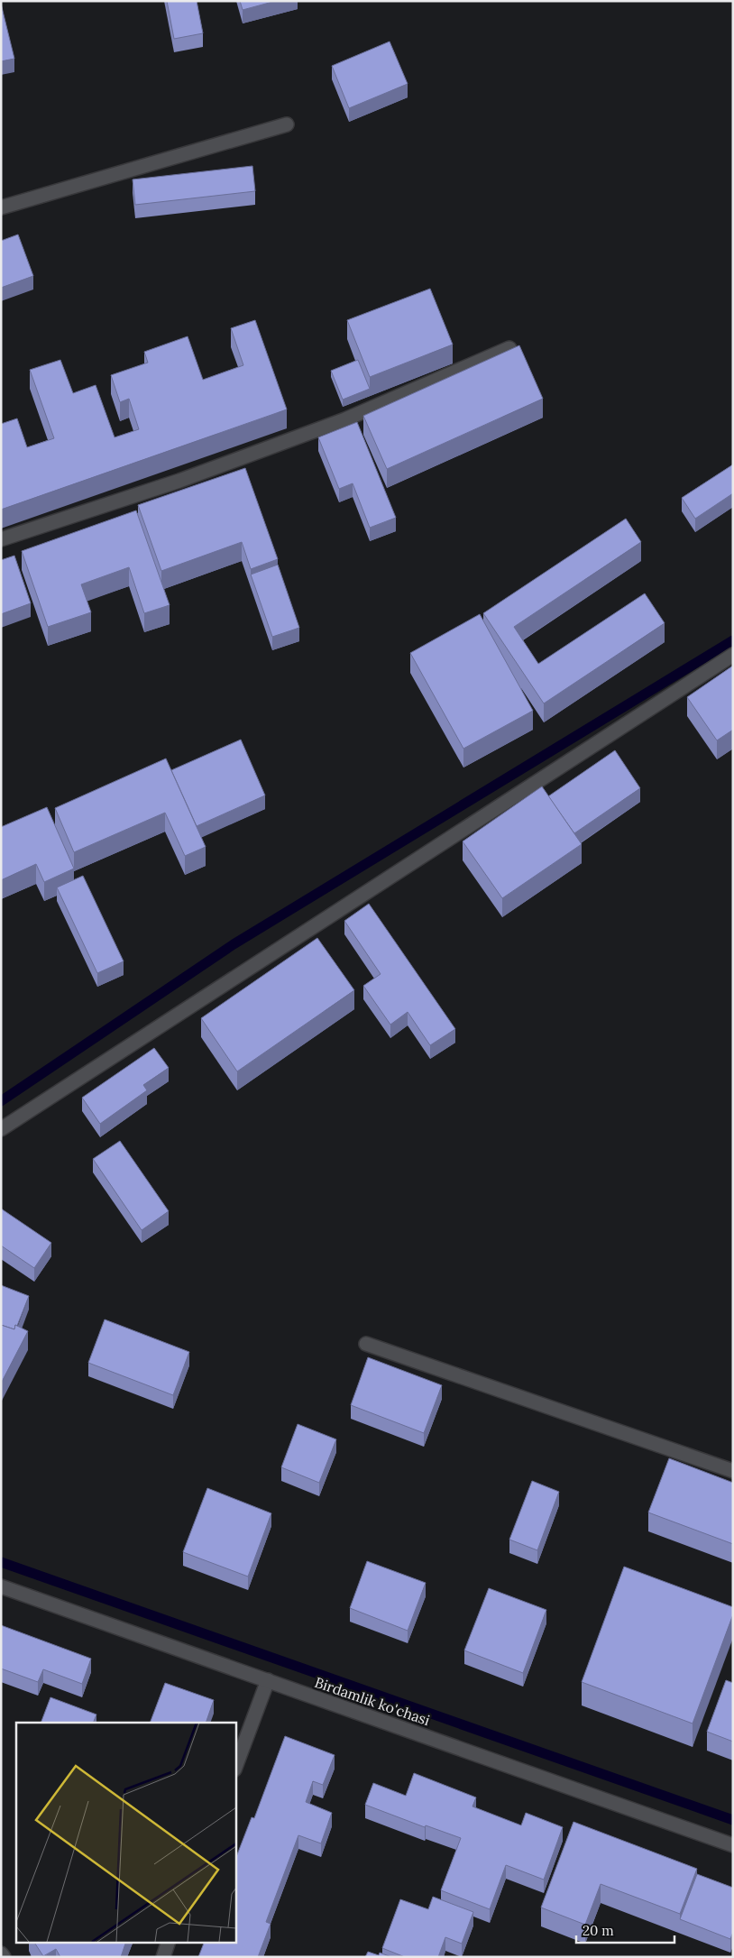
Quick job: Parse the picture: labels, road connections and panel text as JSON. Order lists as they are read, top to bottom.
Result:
{
  "streets": {
    "street": ["Birdamlik ko'chasi"]
  },
  "scale_bar": "20 m"
}
